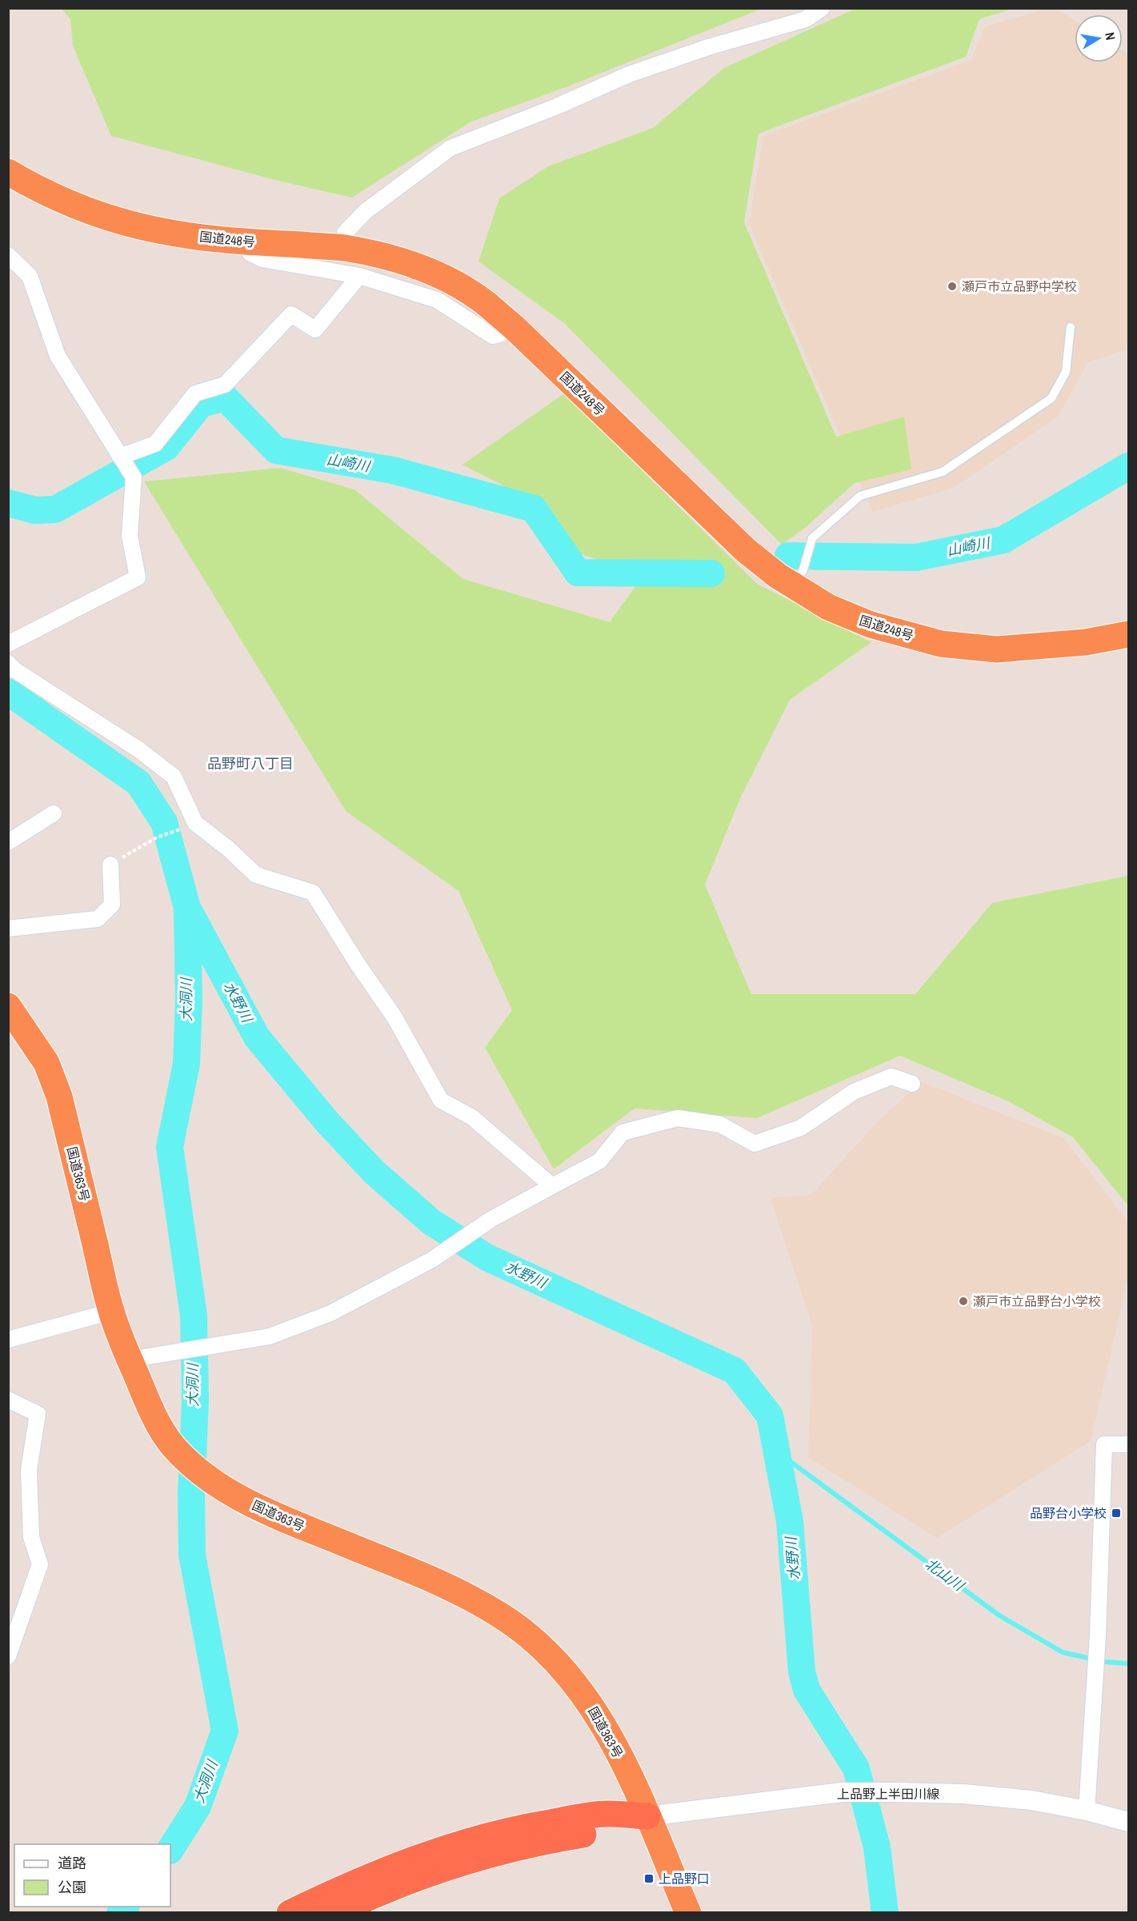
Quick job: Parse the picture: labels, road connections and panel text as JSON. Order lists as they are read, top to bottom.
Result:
{
  "streets": {
    "highway": ["国道248号", "国道363号"],
    "street": ["上品野上半田川線"]
  },
  "crossings": [
    ["国道363号", "上品野上半田川線"]
  ],
  "districts": ["品野町八丁目"],
  "water": [
    "山崎川",
    "大洞川",
    "水野川",
    "北山川"
  ],
  "places": {
    "other": ["瀬戸市立品野中学校", "瀬戸市立品野台小学校"],
    "transit": ["品野台小学校", "上品野口"]
  },
  "legend": ["道路", "公園"],
  "north": "right"
}
